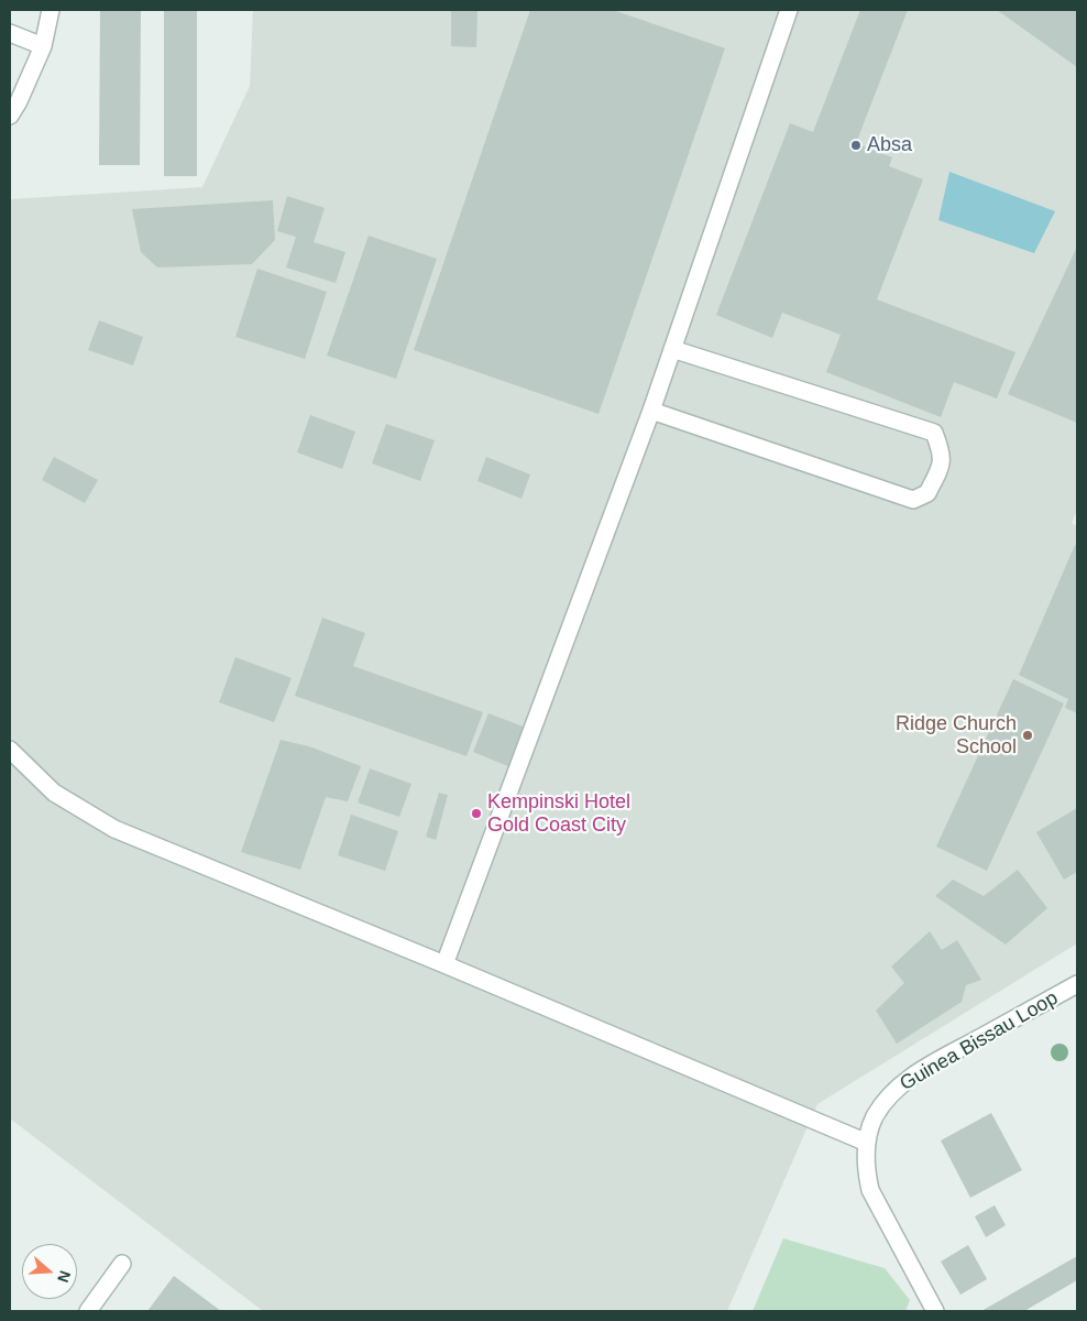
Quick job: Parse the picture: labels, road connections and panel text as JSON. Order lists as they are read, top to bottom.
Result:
{
  "streets": {
    "street": ["Guinea Bissau Loop"]
  },
  "places": ["Absa", "Ridge Church School", "Kempinski Hotel Gold Coast City"],
  "north": "right"
}
